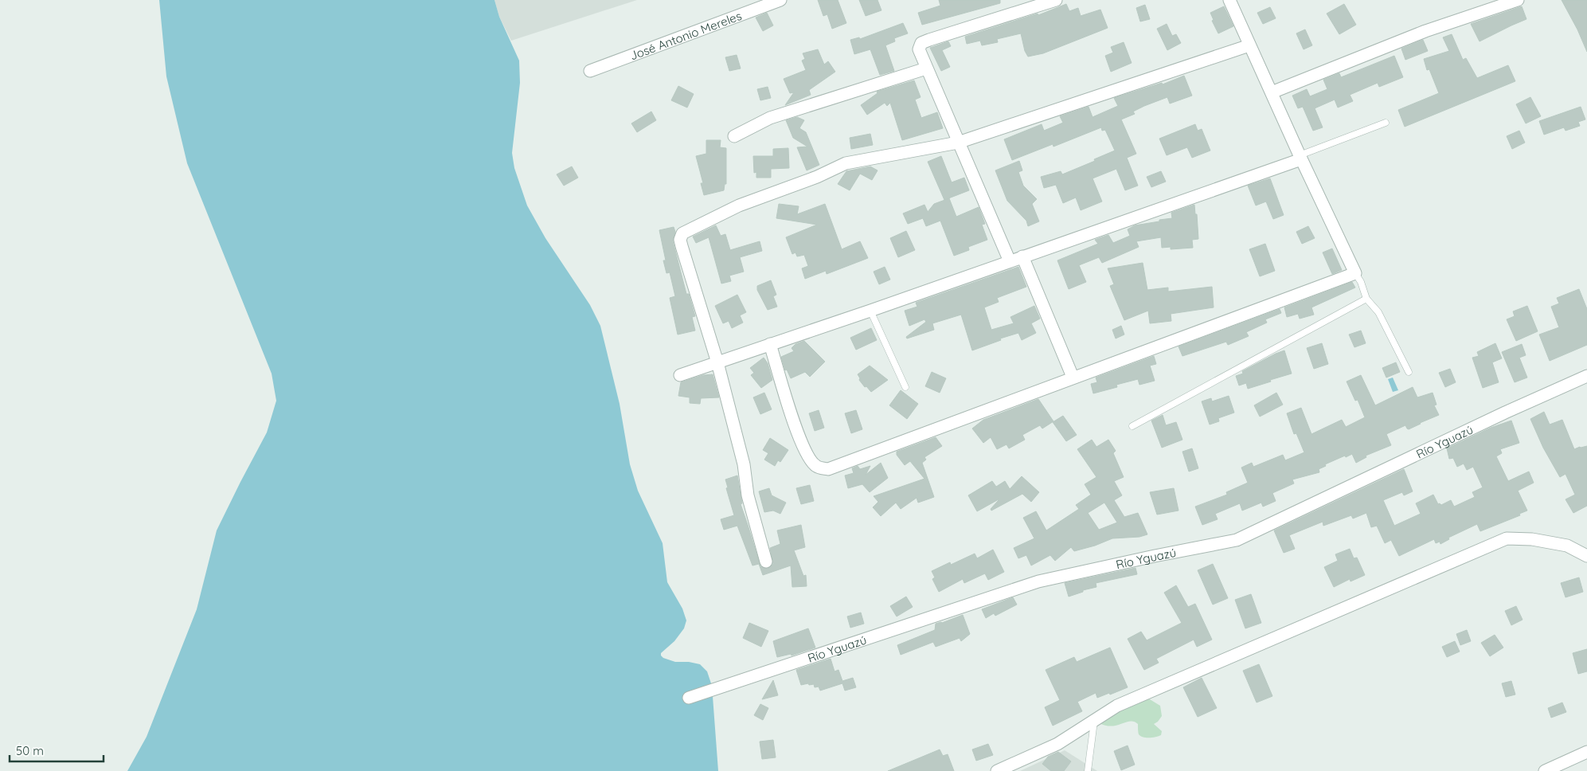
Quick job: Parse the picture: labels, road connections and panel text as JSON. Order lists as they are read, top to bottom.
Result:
{
  "streets": {
    "street": ["José Antonio Mereles", "Río Yguazú"]
  },
  "scale_bar": "50 m"
}
